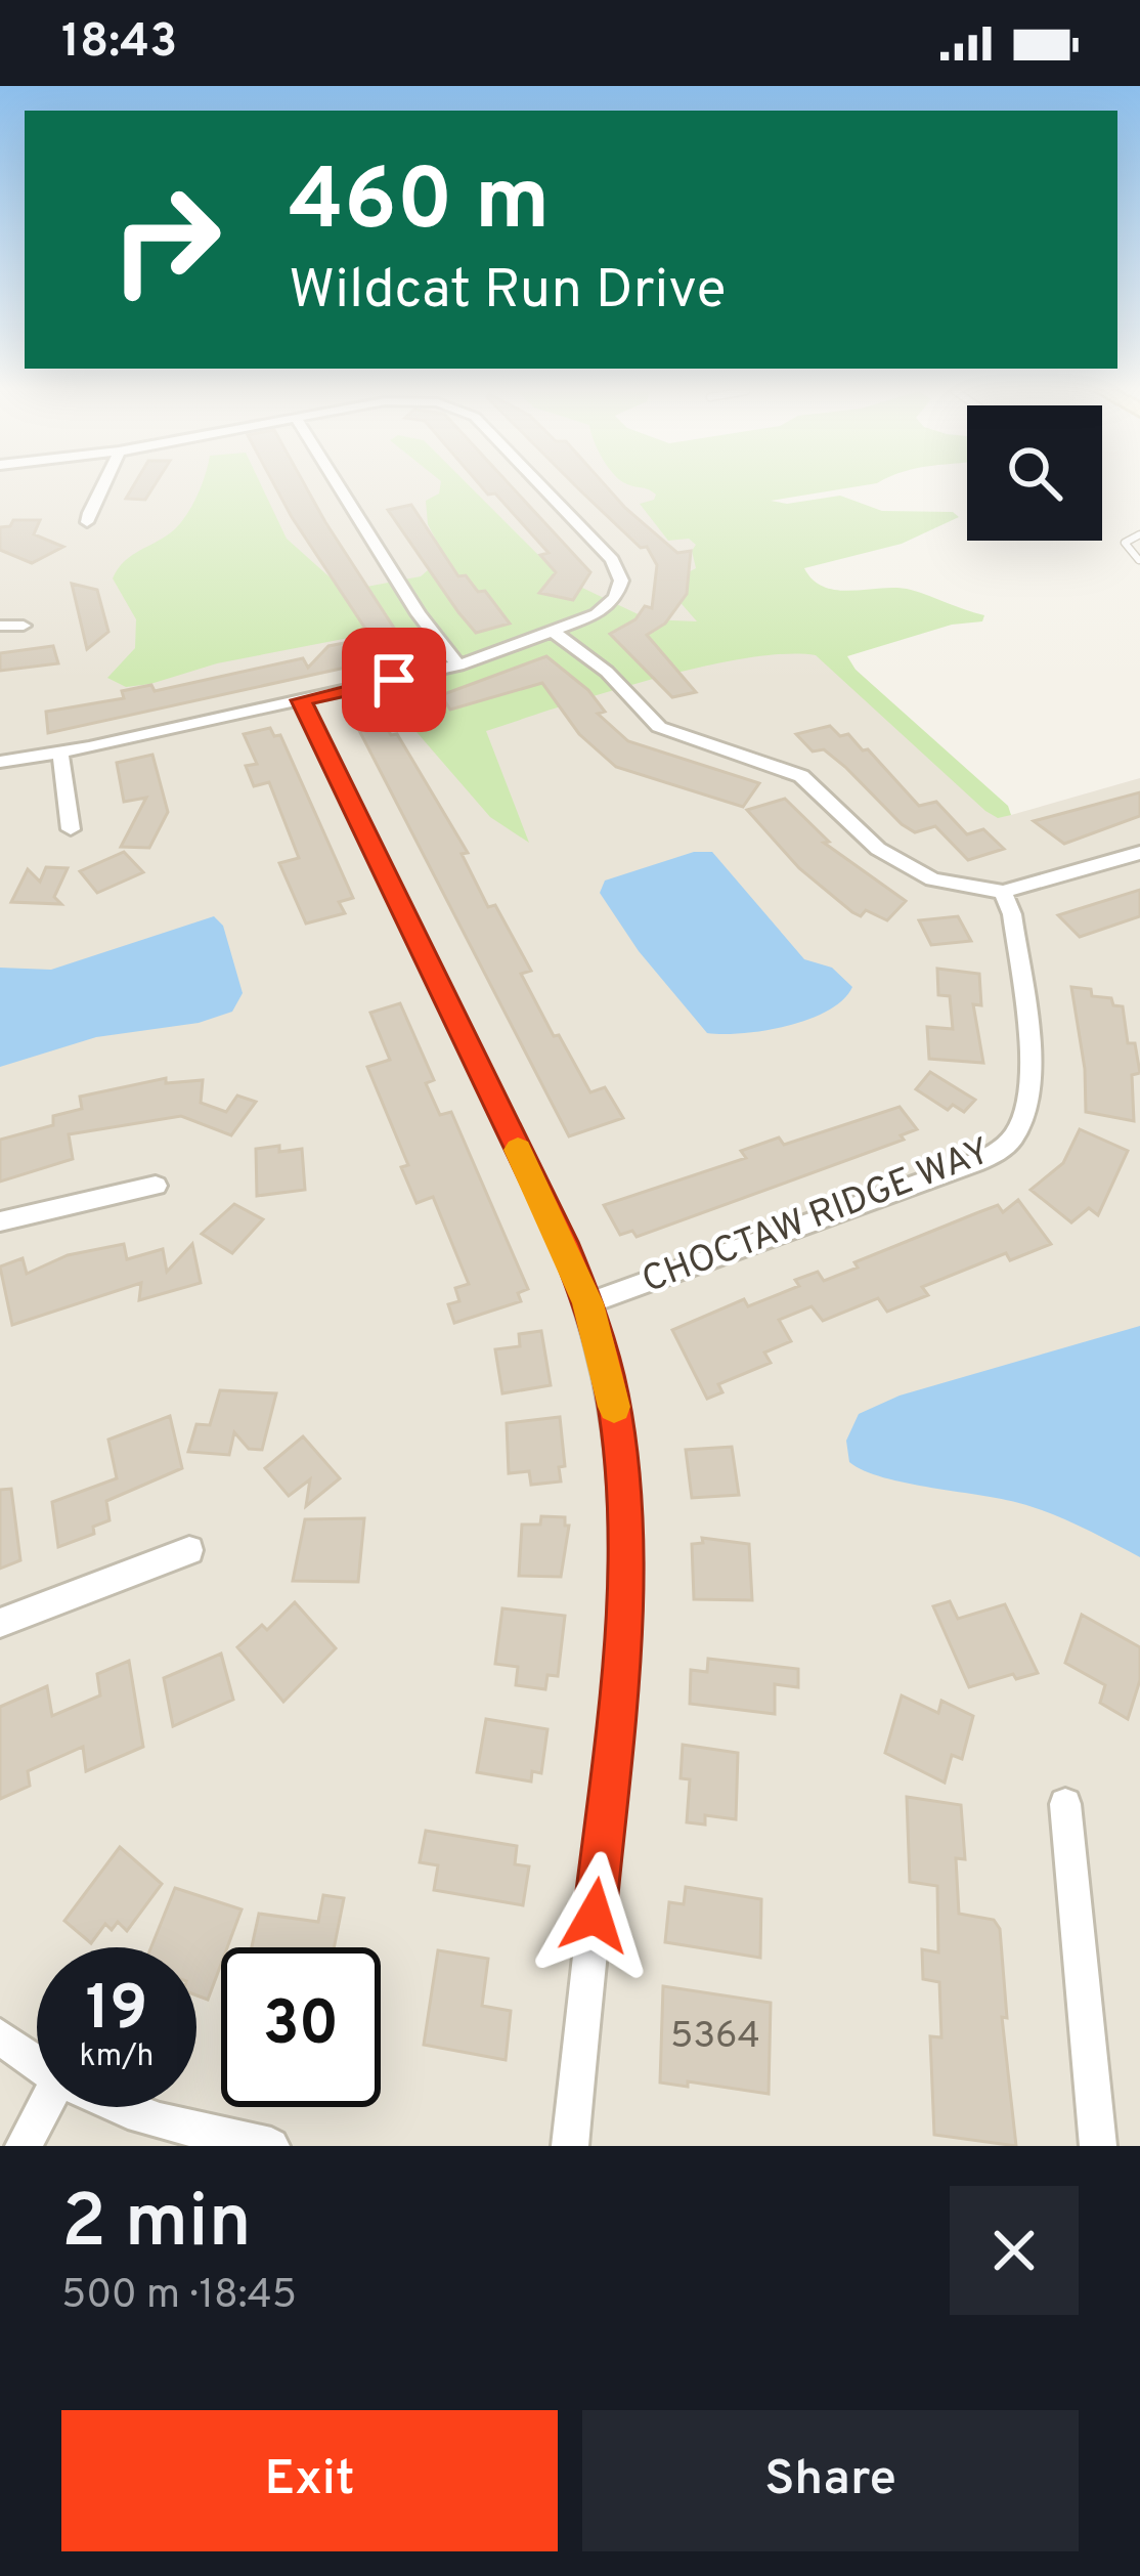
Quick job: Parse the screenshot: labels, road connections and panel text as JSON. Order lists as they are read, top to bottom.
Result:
{
  "streets": {
    "street": ["CHOCTAW RIDGE WAY"]
  },
  "house_numbers": ["5364"],
  "page": {
    "status": "18:43",
    "turn": ["460 m", "Wildcat Run Drive"],
    "speed": "19 km/h",
    "limit": "30",
    "heading": ["2 min", "500 m · 18:45"],
    "buttons": ["Exit", "Share"]
  }
}
